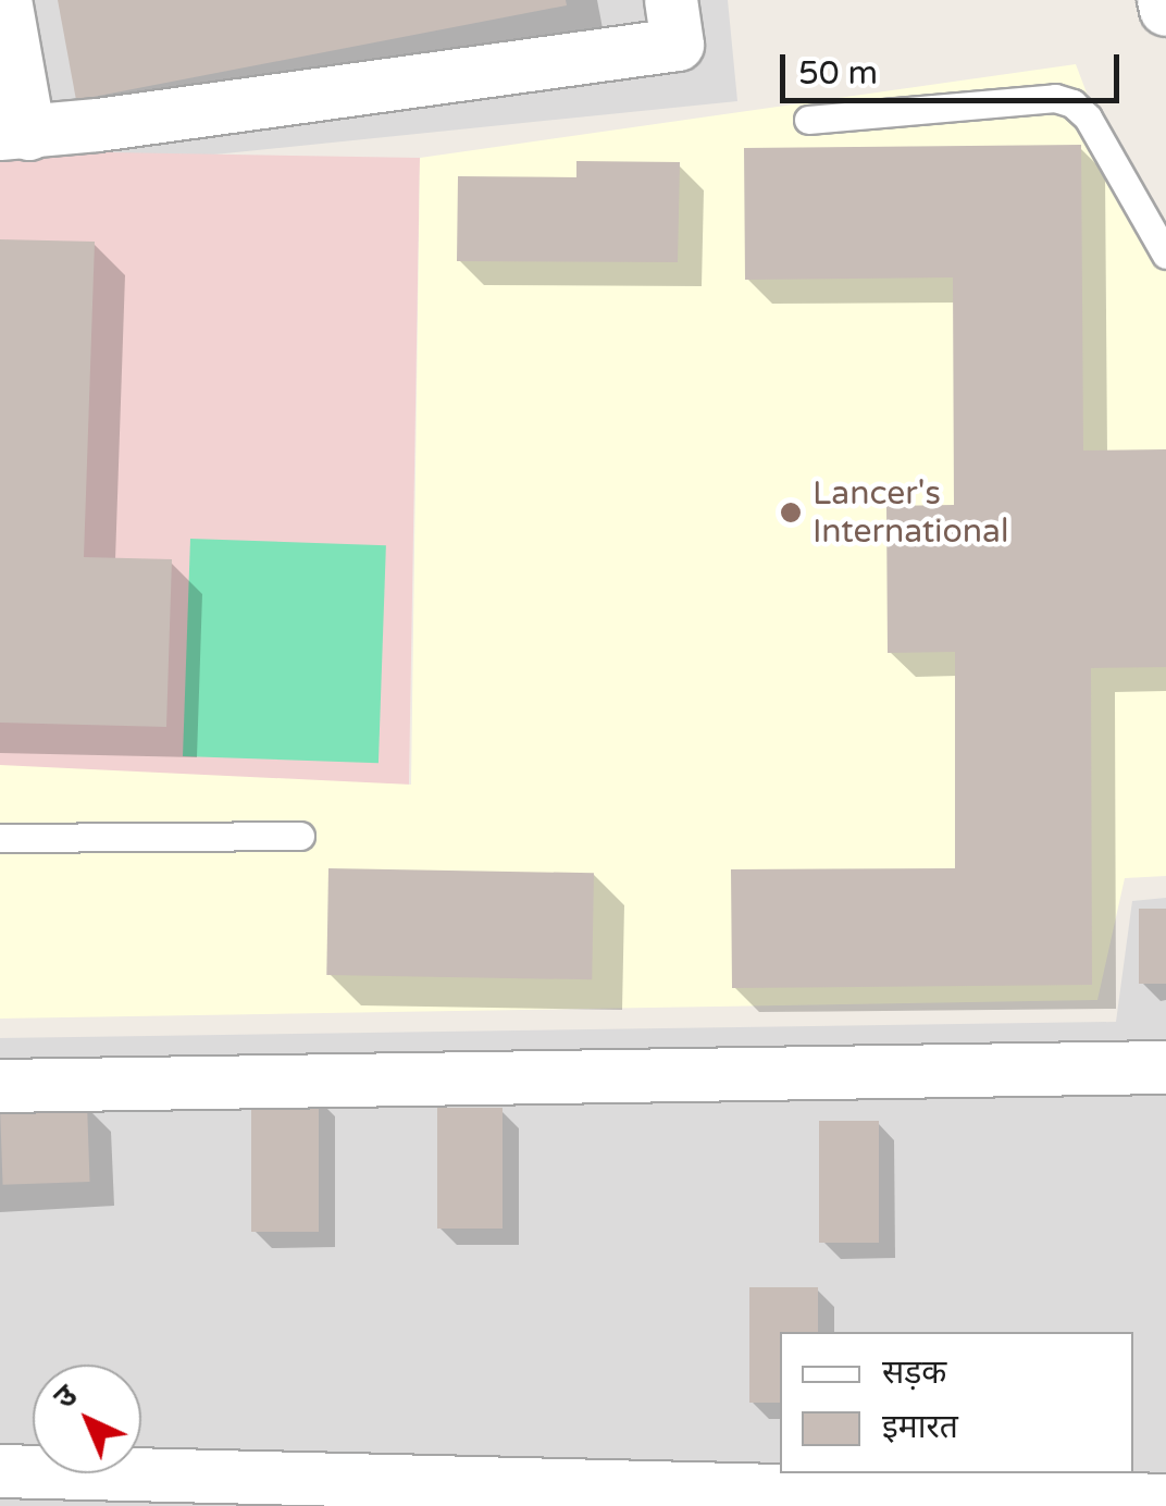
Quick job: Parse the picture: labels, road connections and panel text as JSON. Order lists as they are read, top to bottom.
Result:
{
  "places": ["Lancer's International"],
  "legend": ["सड़क", "इमारत"],
  "scale_bar": "50 m",
  "north": "top left"
}
